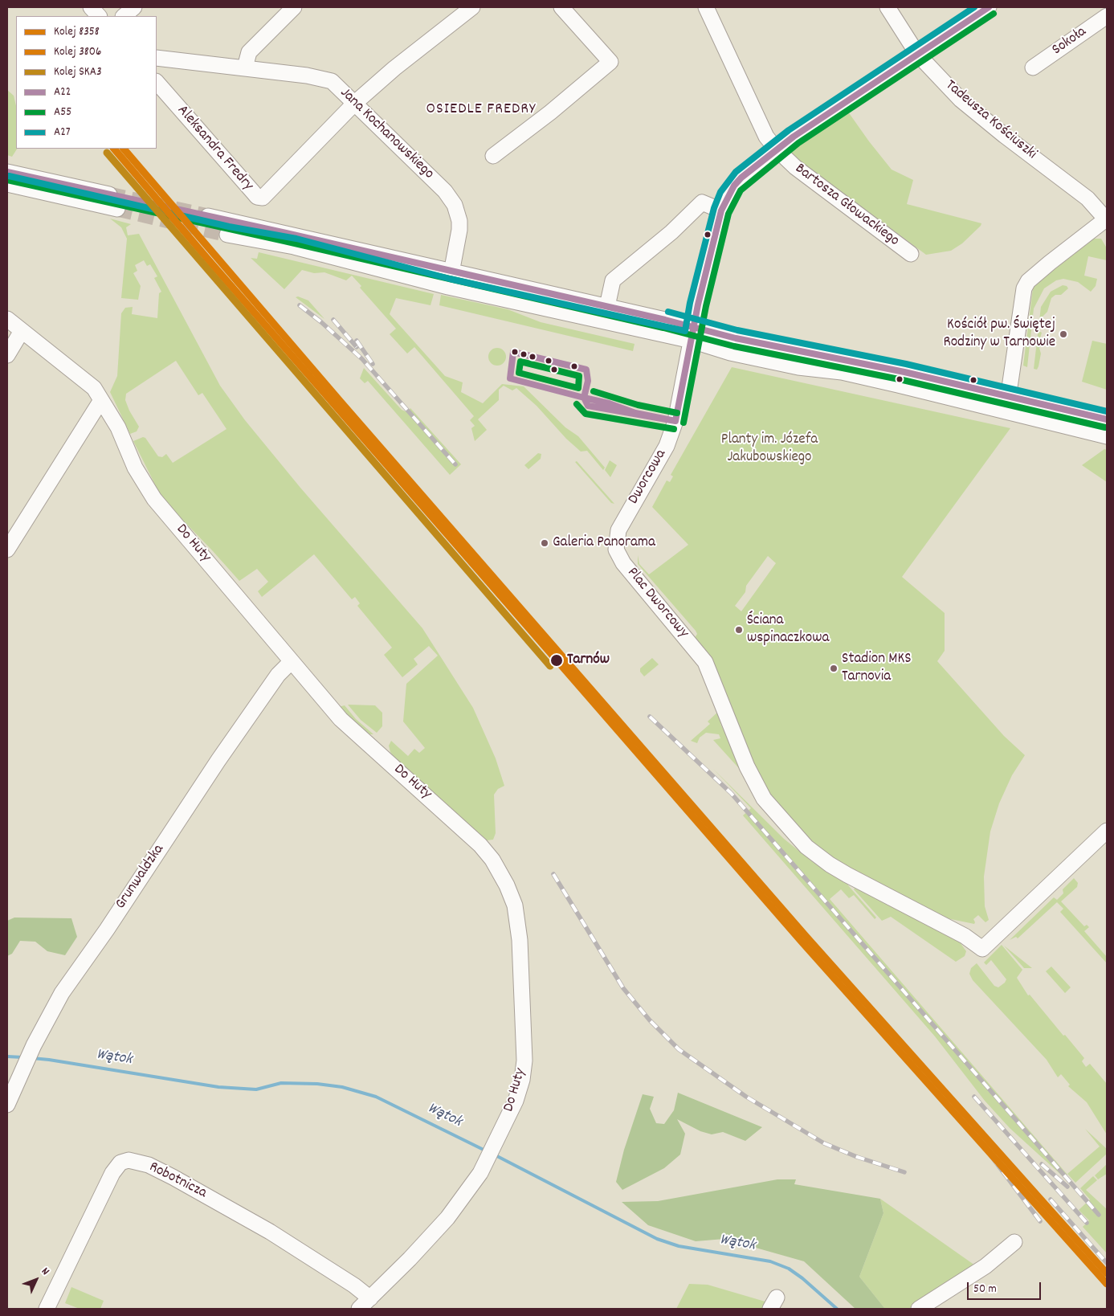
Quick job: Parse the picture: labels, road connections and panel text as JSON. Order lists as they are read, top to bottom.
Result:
{
  "streets": {
    "street": [
      "Sokoła",
      "Tadeusza Kościuszki",
      "Jana Kochanowskiego",
      "Aleksandra Fredry",
      "Bartosza Głowackiego",
      "Dworcowa",
      "Do Huty",
      "Plac Dworcowy",
      "Grunwaldzka",
      "Robotnicza"
    ]
  },
  "crossings": [
    ["Tadeusza Kościuszki", "Dworcowa"],
    ["Jana Kochanowskiego", "Aleksandra Fredry"],
    ["Bartosza Głowackiego", "Dworcowa"],
    ["Dworcowa", "Plac Dworcowy"],
    ["Do Huty", "Grunwaldzka"],
    ["Do Huty", "Robotnicza"]
  ],
  "districts": ["OSIEDLE FREDRY"],
  "water": ["Wątok"],
  "parks": ["Planty im. Józefa Jakubowskiego"],
  "places": [
    "Kościół pw. Świętej Rodziny w Tarnowie",
    "Galeria Panorama",
    "Ściana wspinaczkowa",
    "Tarnów",
    "Stadion MKS Tarnovia"
  ],
  "lines": [
    "transit line A22",
    "transit line A27",
    "transit line A55",
    "rail line 8358",
    "rail line 3806",
    "rail line SKA3"
  ],
  "legend": [
    "Kolej 8358",
    "Kolej 3806",
    "Kolej SKA3",
    "A22",
    "A55",
    "A27"
  ],
  "scale_bar": "50 m",
  "north": "top right"
}
